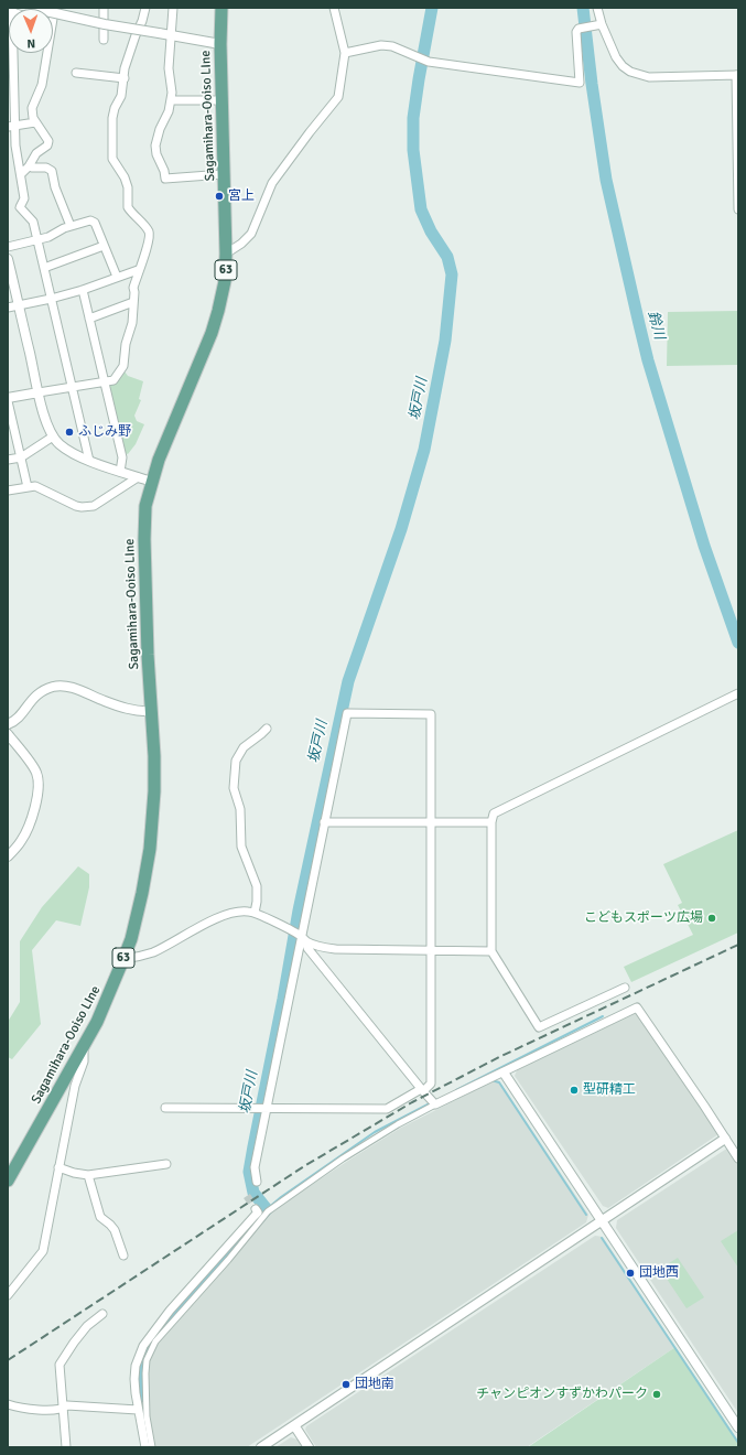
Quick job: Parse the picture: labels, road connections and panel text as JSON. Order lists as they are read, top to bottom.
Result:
{
  "streets": {
    "main road": ["Sagamihara-Ooiso LIne", "63"]
  },
  "water": ["鈴川", "坂戸川"],
  "places": [
    "宮上",
    "ふじみ野",
    "こどもスポーツ広場",
    "型研精工",
    "団地西",
    "団地南",
    "チャンピオンすずかわパーク"
  ],
  "north": "bottom"
}
